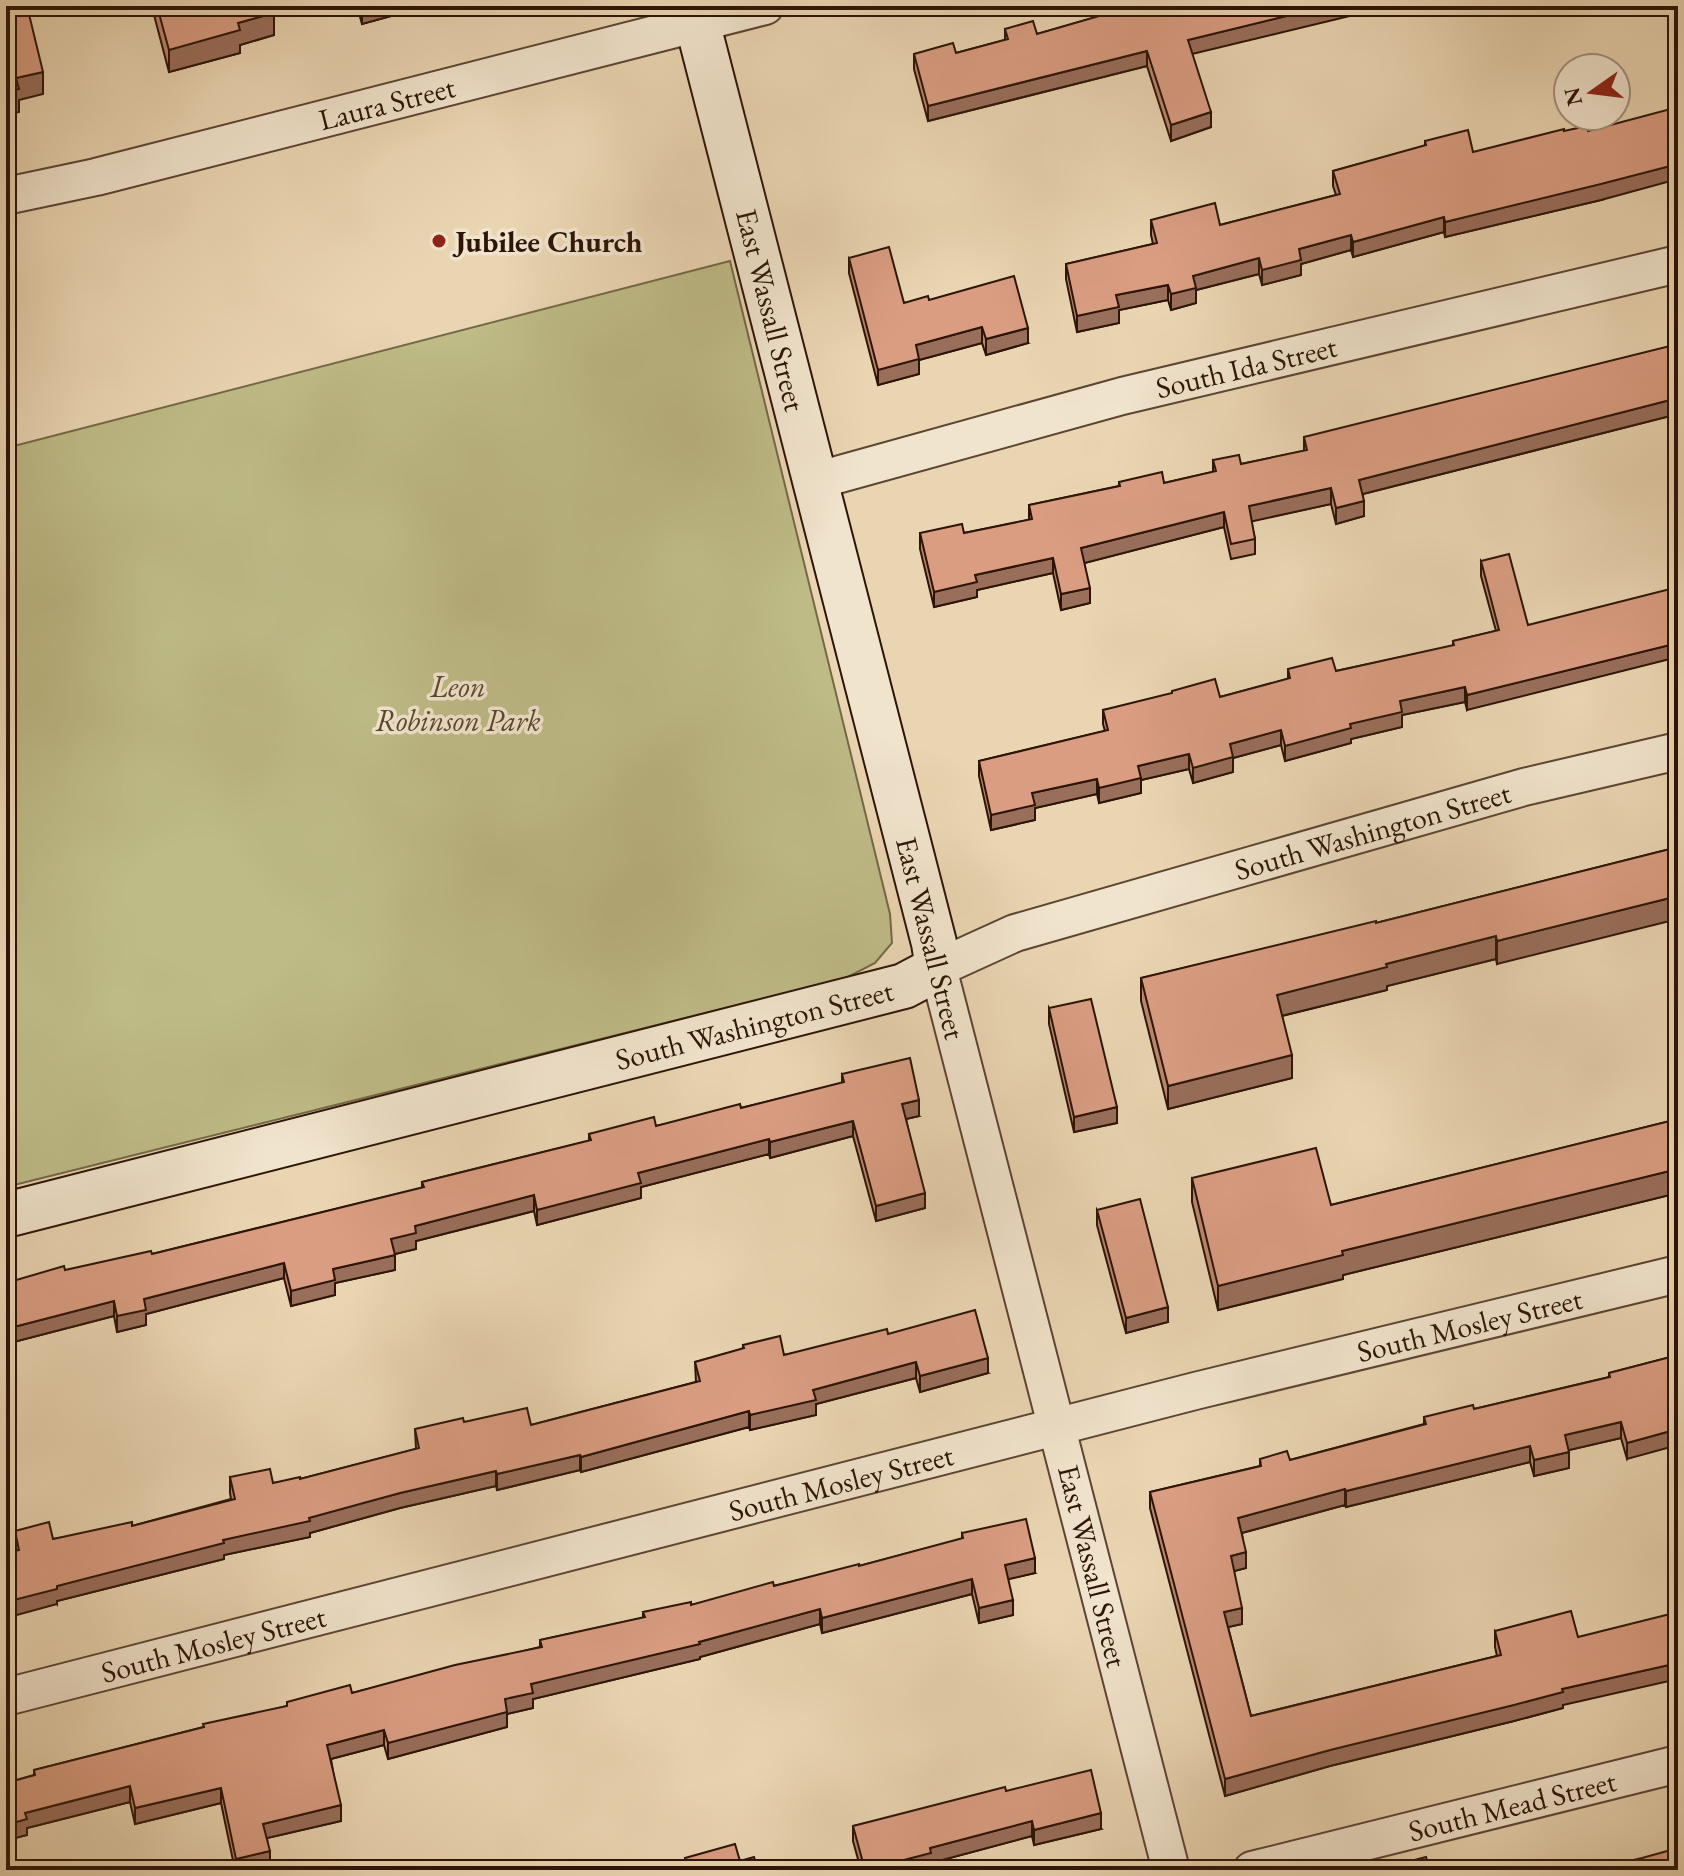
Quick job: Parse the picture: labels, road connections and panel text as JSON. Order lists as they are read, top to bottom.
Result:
{
  "streets": {
    "street": [
      "Laura Street",
      "East Wassall Street",
      "South Ida Street",
      "South Washington Street",
      "South Mosley Street",
      "South Mead Street"
    ]
  },
  "crossings": [
    ["Laura Street", "East Wassall Street"],
    ["East Wassall Street", "South Ida Street"],
    ["East Wassall Street", "South Washington Street"],
    ["East Wassall Street", "South Mosley Street"]
  ],
  "parks": ["Leon Robinson Park"],
  "places": ["Jubilee Church"],
  "north": "left"
}
